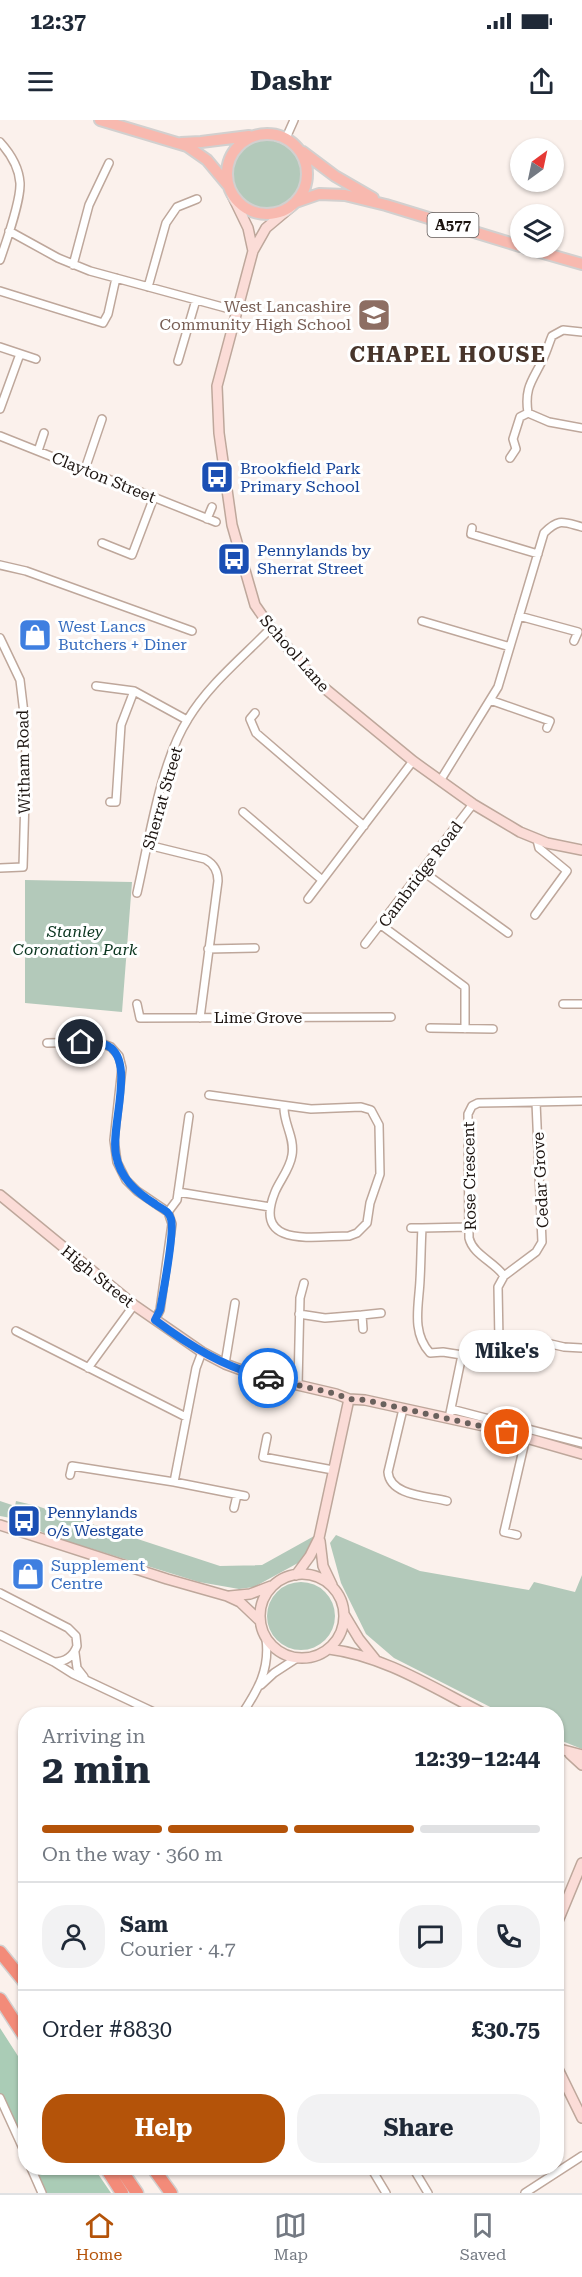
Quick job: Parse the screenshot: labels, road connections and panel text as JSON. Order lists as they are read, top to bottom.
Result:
{
  "streets": {
    "main road": ["A577"],
    "street": [
      "Clayton Street",
      "School Lane",
      "Witham Road",
      "Sherrat Street",
      "Cambridge Road",
      "Lime Grove",
      "Rose Crescent",
      "Cedar Grove",
      "High Street"
    ]
  },
  "crossings": [
    ["A577", "School Lane"],
    ["School Lane", "Sherrat Street"],
    ["School Lane", "Cambridge Road"],
    ["Rose Crescent", "Cedar Grove"]
  ],
  "districts": ["CHAPEL HOUSE"],
  "parks": ["Stanley Coronation Park"],
  "places": {
    "school or university": ["West Lancashire Community High School"],
    "bus stop": ["Brookfield Park Primary School", "Pennylands by Sherrat Street", "Pennylands o/s Westgate"],
    "shop": ["West Lancs Butchers + Diner", "Supplement Centre"],
    "other": ["Mike's"]
  },
  "north": "top right",
  "page": {
    "status": "12:37",
    "header": "Dashr",
    "bubble": "Mike's",
    "heading": ["2 min", "Arriving in", "12:39–12:44"],
    "panel": [
      "Sam",
      "Courier · 4.7",
      "Order #8830",
      "£30.75"
    ],
    "bar": "On the way · 360 m",
    "buttons": ["Help", "Share"],
    "tabs": ["Home", "Map", "Saved"]
  }
}
